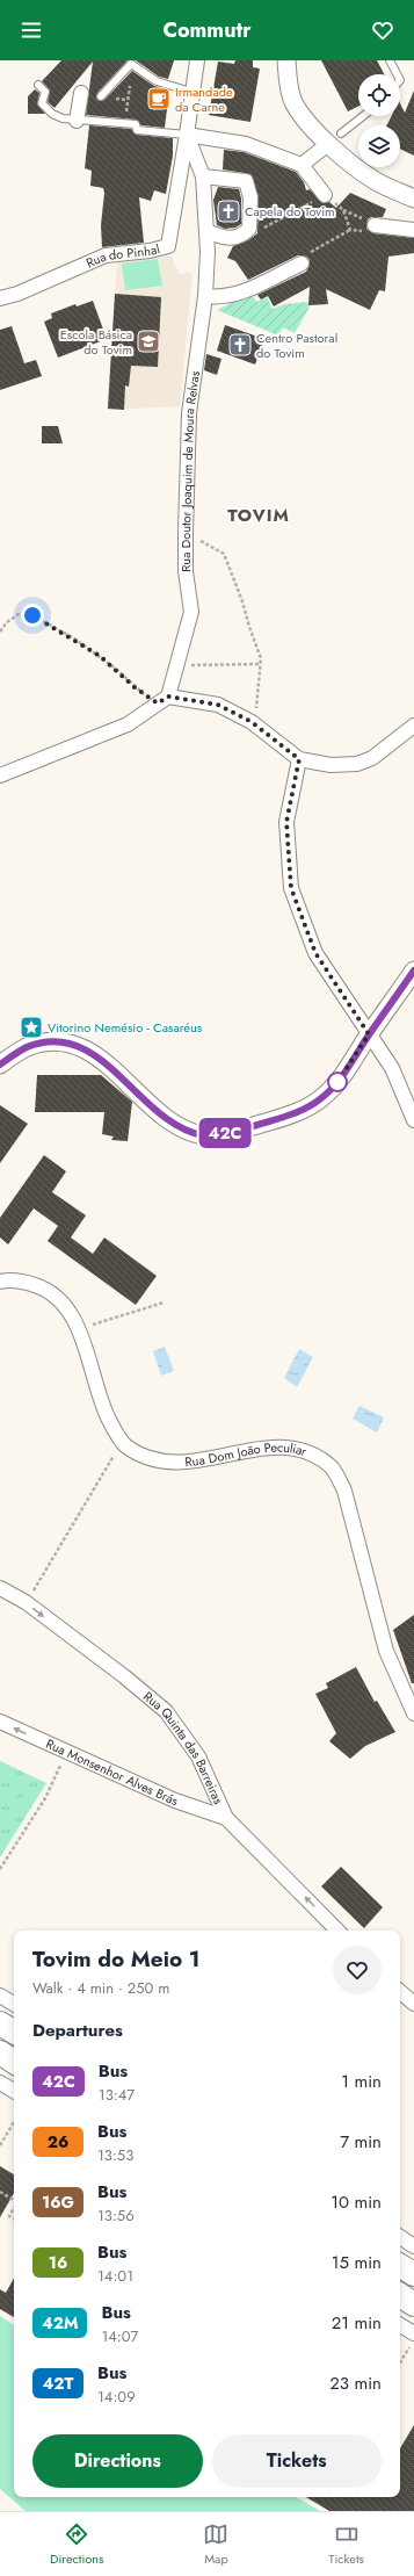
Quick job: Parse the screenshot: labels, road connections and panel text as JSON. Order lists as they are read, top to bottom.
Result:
{
  "streets": {
    "street": [
      "Rua do Pinhal",
      "Rua Doutor Joaquim de Moura Relvas",
      "Rua Dom João Peculiar",
      "Rua Quinta das Barreiras",
      "Rua Monsenhor Alves Brás"
    ]
  },
  "crossings": [
    ["Rua do Pinhal", "Rua Doutor Joaquim de Moura Relvas"],
    ["Rua Quinta das Barreiras", "Rua Monsenhor Alves Brás"]
  ],
  "districts": ["TOVIM"],
  "places": {
    "cafe": ["Irmandade da Carne"],
    "church": ["Capela do Tovim", "Centro Pastoral do Tovim"],
    "school or university": ["Escola Básica do Tovim"],
    "place": ["Vitorino Nemésio - Casaréus"]
  },
  "lines": ["bus line 42C"],
  "page": {
    "header": "Commutr",
    "on_map": "42C",
    "heading": [
      ["Tovim do Meio 1", "Walk · 4 min · 250 m"],
      "Departures"
    ],
    "list": [
      {
        "mark": "42C",
        "name": "Bus",
        "note": "13:47",
        "value": "1 min"
      },
      {
        "mark": "26",
        "name": "Bus",
        "note": "13:53",
        "value": "7 min"
      },
      {
        "mark": "16G",
        "name": "Bus",
        "note": "13:56",
        "value": "10 min"
      },
      {
        "mark": "16",
        "name": "Bus",
        "note": "14:01",
        "value": "15 min"
      },
      {
        "mark": "42M",
        "name": "Bus",
        "note": "14:07",
        "value": "21 min"
      },
      {
        "mark": "42T",
        "name": "Bus",
        "note": "14:09",
        "value": "23 min"
      }
    ],
    "buttons": ["Directions", "Tickets"],
    "tabs": ["Directions", "Map", "Tickets"]
  }
}
